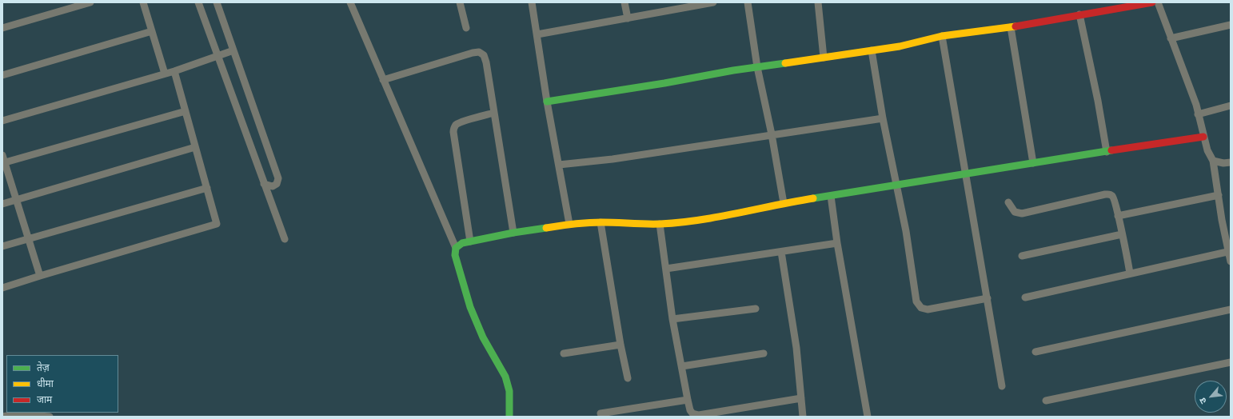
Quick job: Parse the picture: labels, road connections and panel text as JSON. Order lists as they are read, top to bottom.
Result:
{
  "legend": ["तेज़", "धीमा", "जाम"],
  "north": "bottom left"
}
